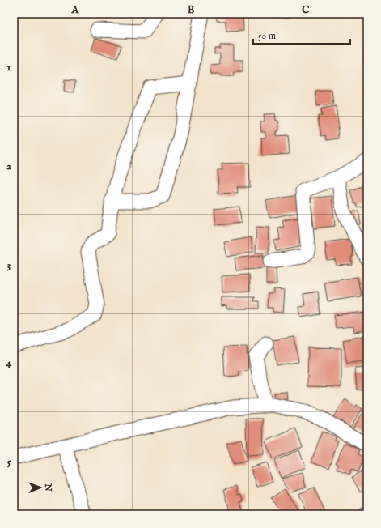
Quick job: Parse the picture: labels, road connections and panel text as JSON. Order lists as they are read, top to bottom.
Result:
{
  "scale_bar": "50 m",
  "north": "right",
  "grid": {
    "columns": ["A", "B", "C"],
    "rows": [
      "1",
      "2",
      "3",
      "4",
      "5"
    ]
  }
}
